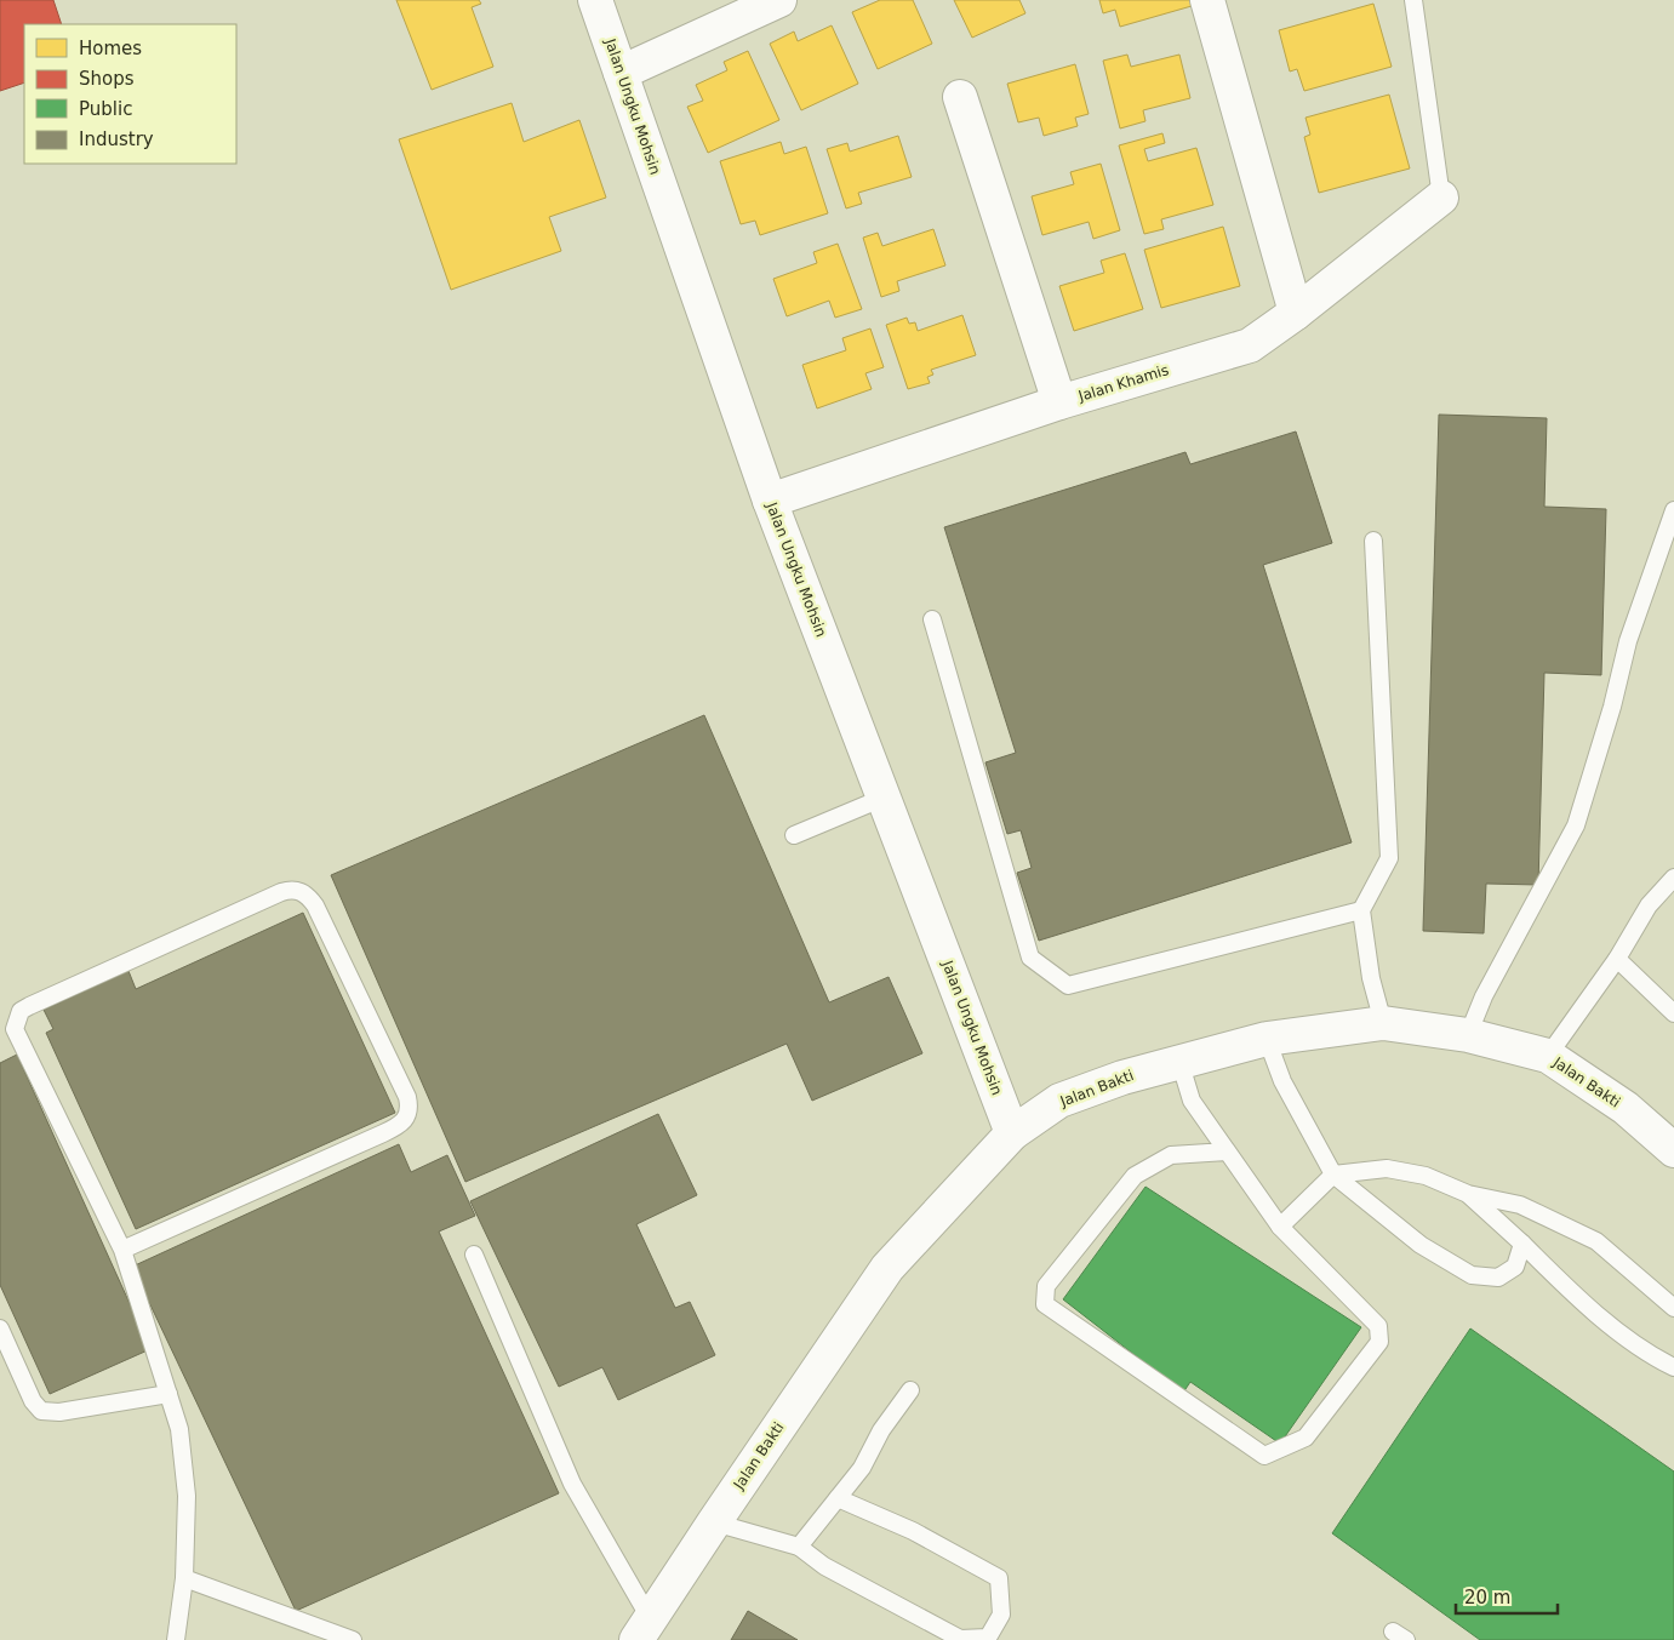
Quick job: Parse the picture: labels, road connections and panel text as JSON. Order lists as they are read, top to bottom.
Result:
{
  "streets": {
    "street": ["Jalan Ungku Mohsin", "Jalan Khamis", "Jalan Bakti"]
  },
  "crossings": [
    ["Jalan Ungku Mohsin", "Jalan Khamis"],
    ["Jalan Ungku Mohsin", "Jalan Bakti"]
  ],
  "legend": [
    "Homes",
    "Shops",
    "Public",
    "Industry"
  ],
  "scale_bar": "20 m"
}
